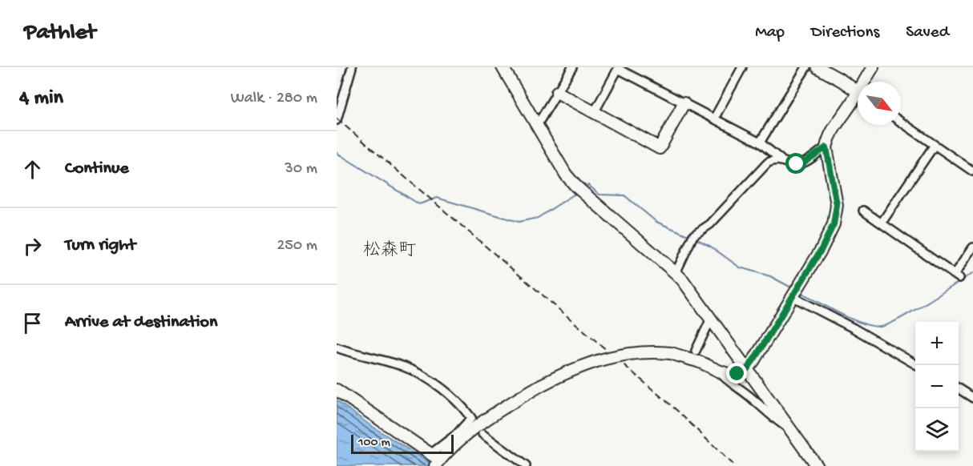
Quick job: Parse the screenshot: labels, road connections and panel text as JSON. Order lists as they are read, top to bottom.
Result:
{
  "districts": ["松森町"],
  "scale_bar": "100 m",
  "north": "bottom right",
  "page": {
    "header": "Pathlet",
    "nav": ["Map", "Directions", "Saved"],
    "heading": ["4 min", "Walk · 280 m"],
    "list": [
      ["Continue", "30 m"],
      ["Turn right", "250 m"],
      "Arrive at destination"
    ],
    "map_buttons": ["+", "−"],
    "scale": "100 m"
  }
}
